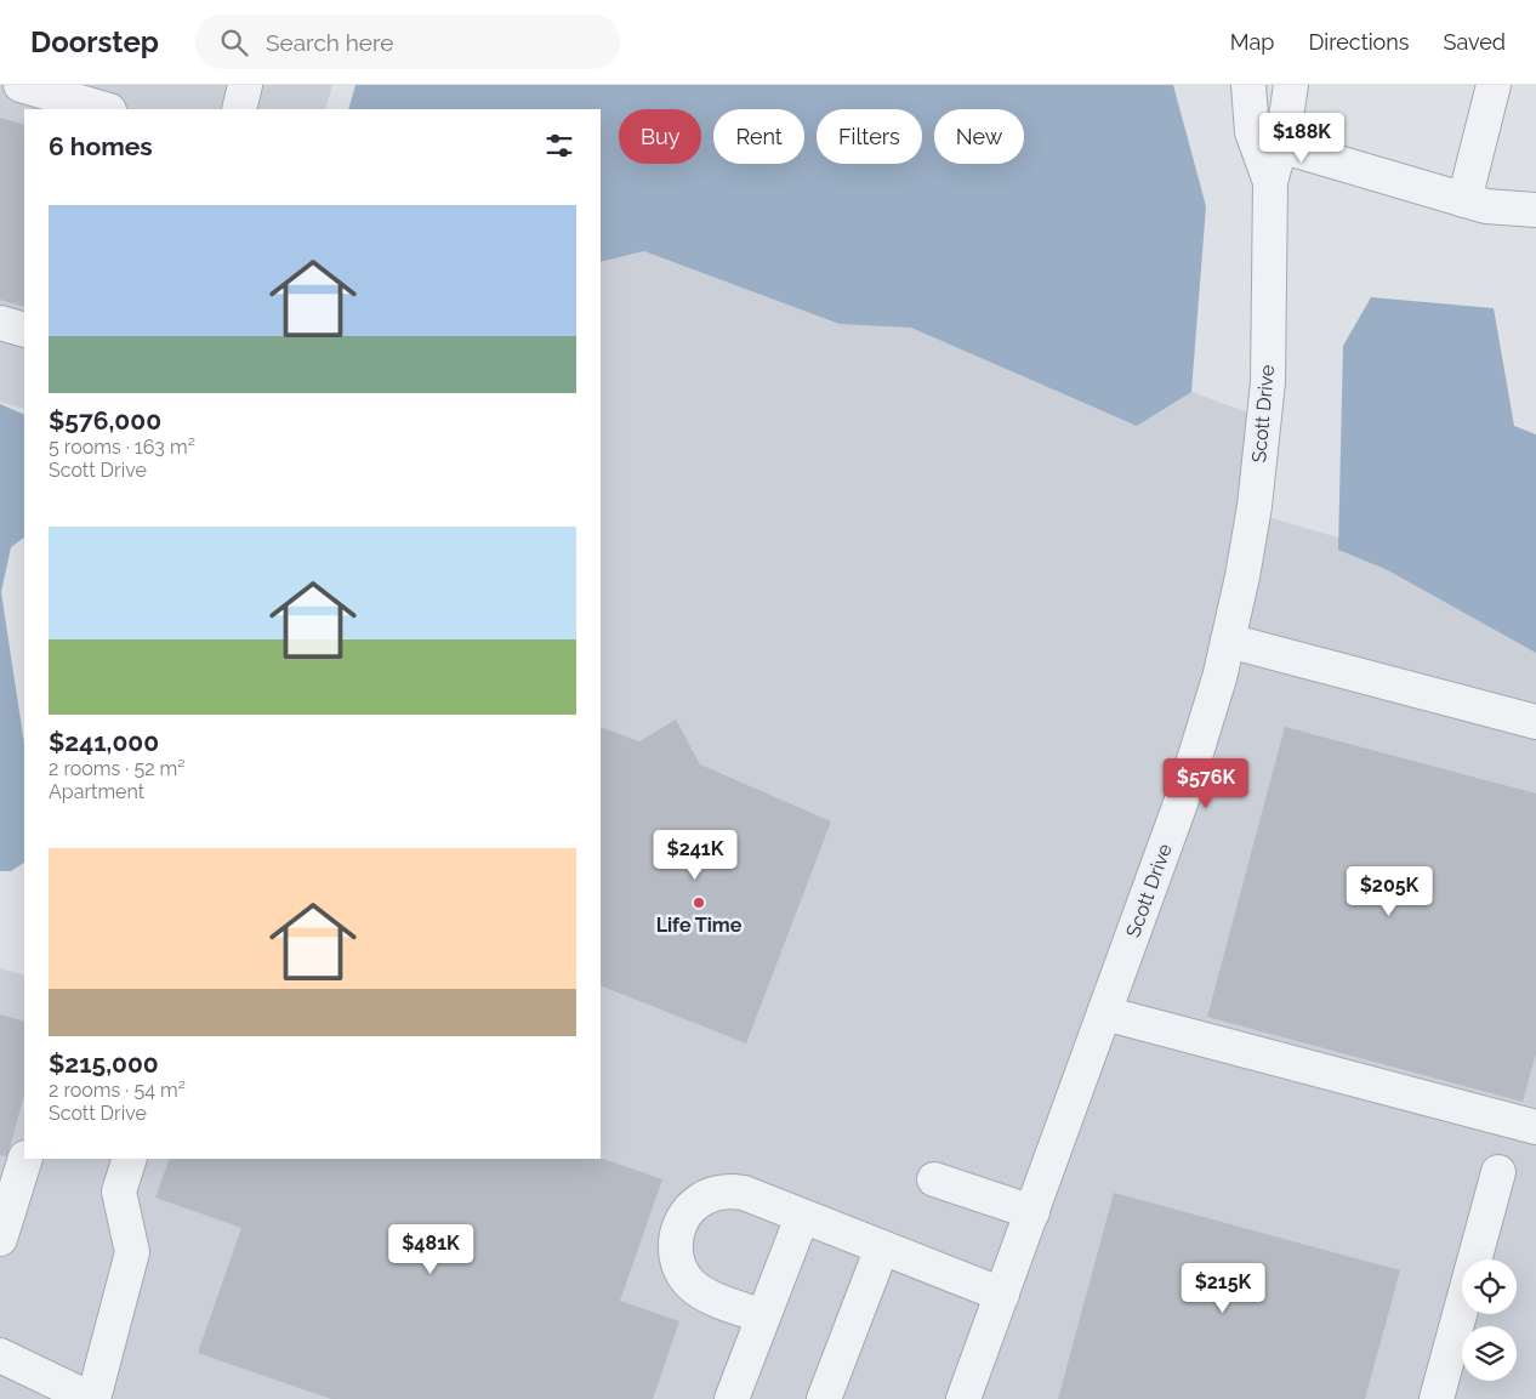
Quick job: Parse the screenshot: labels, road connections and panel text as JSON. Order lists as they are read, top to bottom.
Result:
{
  "streets": {
    "street": ["Scott Drive"]
  },
  "places": ["Life Time"],
  "page": {
    "header": "Doorstep",
    "search": "Search here",
    "nav": ["Map", "Directions", "Saved"],
    "chip": [
      "Buy",
      "Rent",
      "Filters",
      "New"
    ],
    "heading": "6 homes",
    "price": [
      "$188K",
      "$576K",
      "$241K",
      "$205K",
      "$481K",
      "$215K"
    ],
    "list": [
      {
        "name": "$576,000",
        "note": "5 rooms · 163 m² · Scott Drive"
      },
      {
        "name": "$241,000",
        "note": "2 rooms · 52 m² · Apartment"
      },
      {
        "name": "$215,000",
        "note": "2 rooms · 54 m² · Scott Drive"
      }
    ]
  }
}
